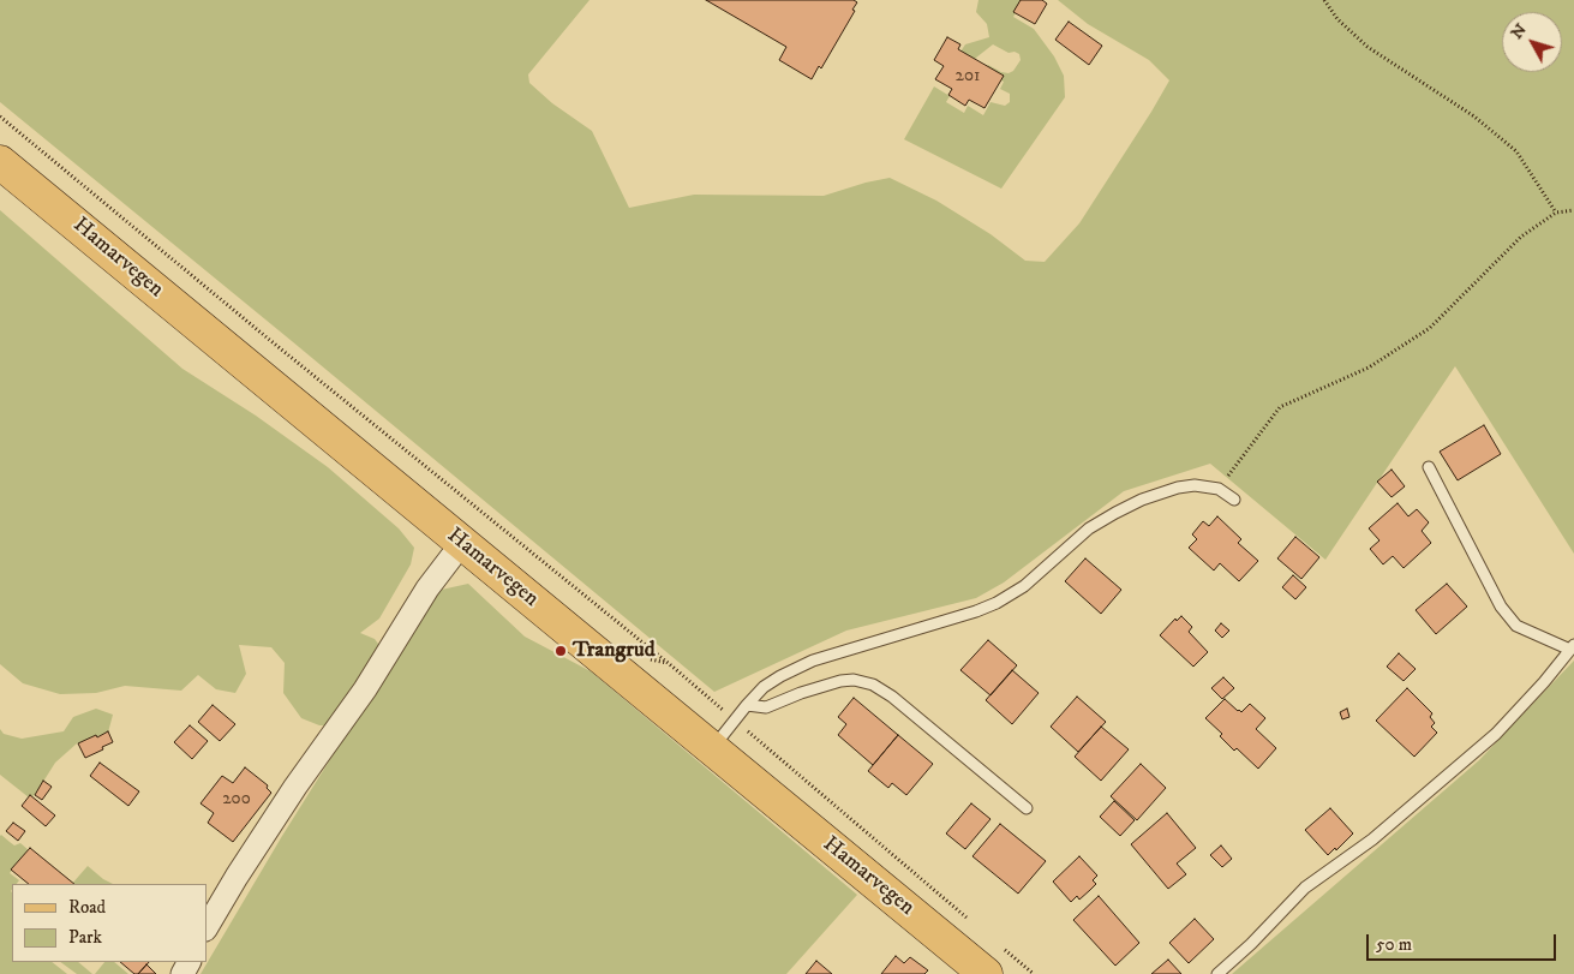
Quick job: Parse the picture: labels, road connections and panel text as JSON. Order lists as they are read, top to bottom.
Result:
{
  "streets": {
    "main road": ["Hamarvegen"]
  },
  "places": ["Trangrud"],
  "house_numbers": ["201", "200"],
  "legend": ["Road", "Park"],
  "scale_bar": "50 m",
  "north": "top left"
}
